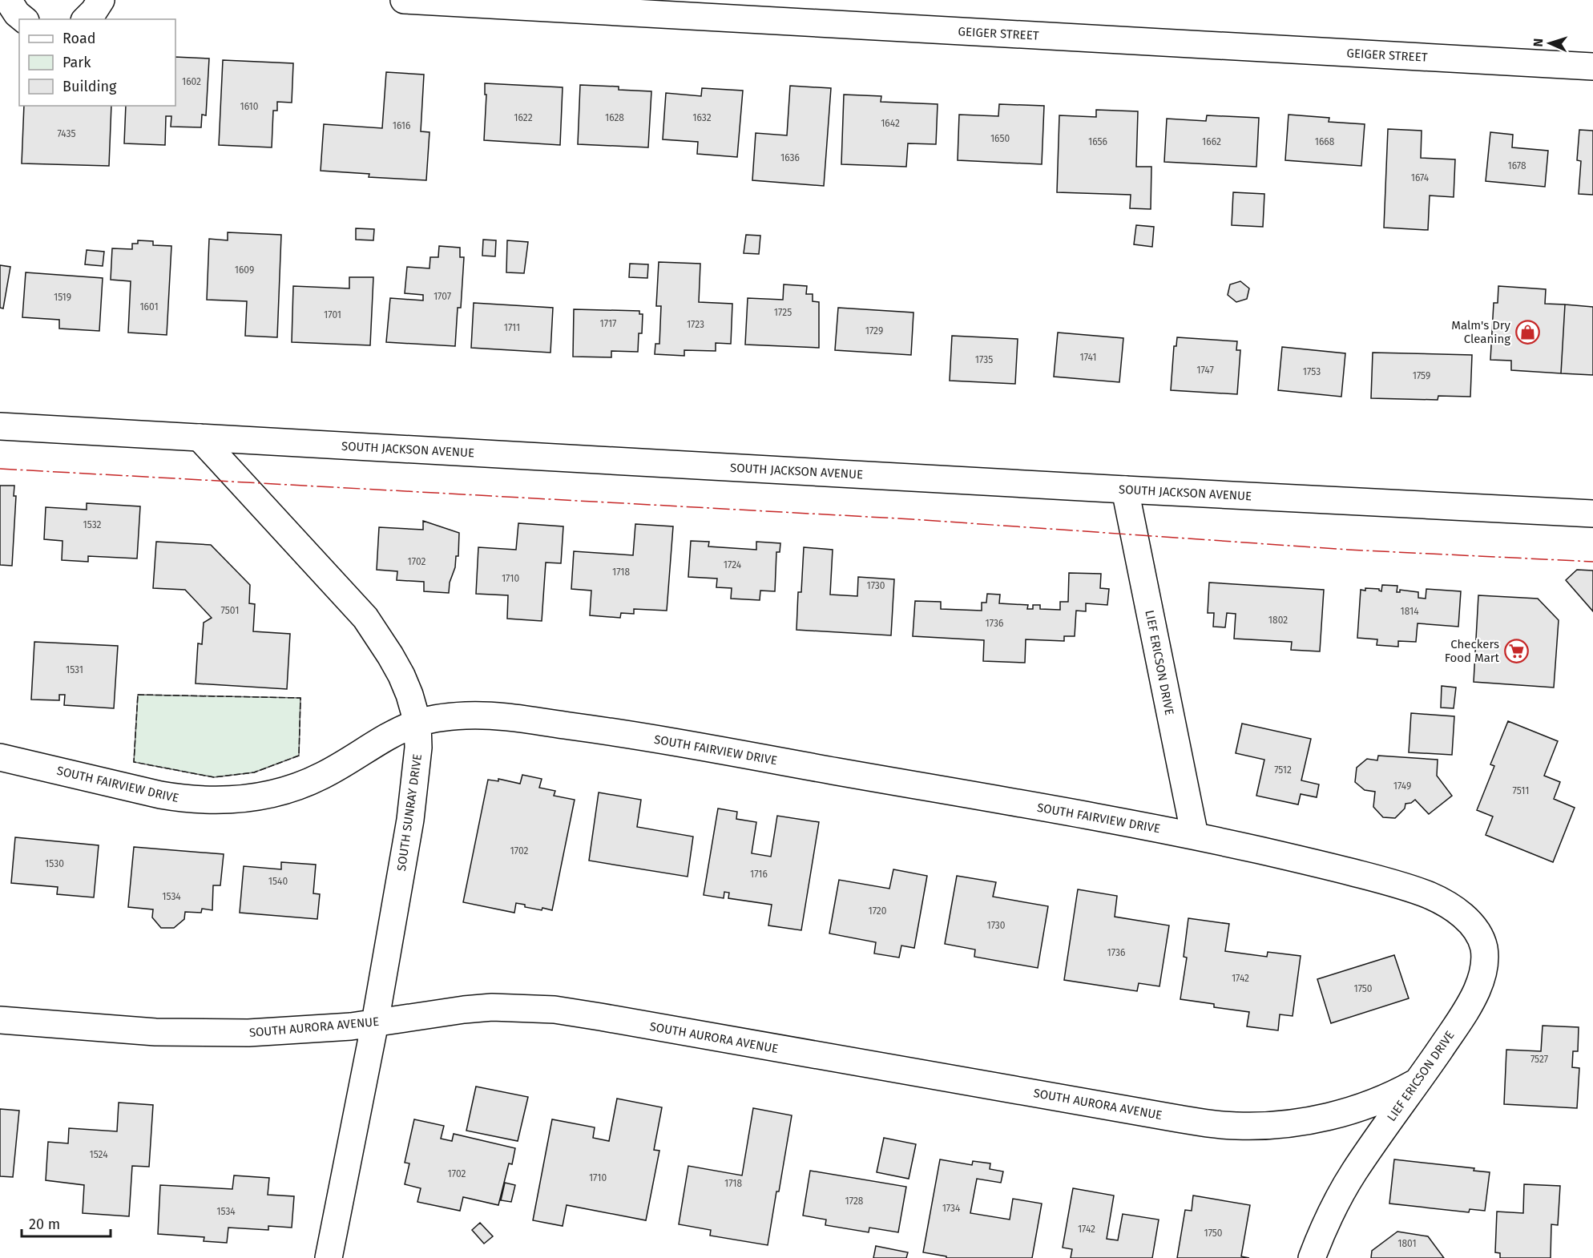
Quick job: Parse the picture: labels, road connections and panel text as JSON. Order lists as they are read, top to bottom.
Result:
{
  "streets": {
    "street": [
      "GEIGER STREET",
      "SOUTH JACKSON AVENUE",
      "LIEF ERICSON DRIVE",
      "SOUTH FAIRVIEW DRIVE",
      "SOUTH SUNRAY DRIVE",
      "SOUTH AURORA AVENUE"
    ]
  },
  "crossings": [
    ["SOUTH JACKSON AVENUE", "LIEF ERICSON DRIVE"],
    ["SOUTH JACKSON AVENUE", "SOUTH SUNRAY DRIVE"],
    ["LIEF ERICSON DRIVE", "SOUTH FAIRVIEW DRIVE"],
    ["LIEF ERICSON DRIVE", "SOUTH AURORA AVENUE"],
    ["SOUTH FAIRVIEW DRIVE", "SOUTH SUNRAY DRIVE"],
    ["SOUTH SUNRAY DRIVE", "SOUTH AURORA AVENUE"]
  ],
  "places": {
    "shop": ["Malm's Dry Cleaning"],
    "supermarket": ["Checkers Food Mart"]
  },
  "house_numbers": [
    "1602",
    "1610",
    "1622",
    "1628",
    "1632",
    "1642",
    "1616",
    "7435",
    "1650",
    "1656",
    "1662",
    "1668",
    "1636",
    "1678",
    "1674",
    "1609",
    "1707",
    "1519",
    "1601",
    "1725",
    "1701",
    "1717",
    "1723",
    "1711",
    "1729",
    "1741",
    "1735",
    "1747",
    "1753",
    "1759",
    "1532",
    "1702",
    "1724",
    "1718",
    "1710",
    "1730",
    "7501",
    "1814",
    "1802",
    "1736",
    "1531",
    "7512",
    "1749",
    "7511",
    "1702",
    "1530",
    "1716",
    "1540",
    "1534",
    "1720",
    "1730",
    "1736",
    "1742",
    "1750",
    "7527",
    "1524",
    "1702",
    "1710",
    "1718",
    "1728",
    "1734",
    "1534",
    "1742",
    "1750",
    "1801"
  ],
  "legend": ["Road", "Park", "Building"],
  "scale_bar": "20 m",
  "north": "left"
}
